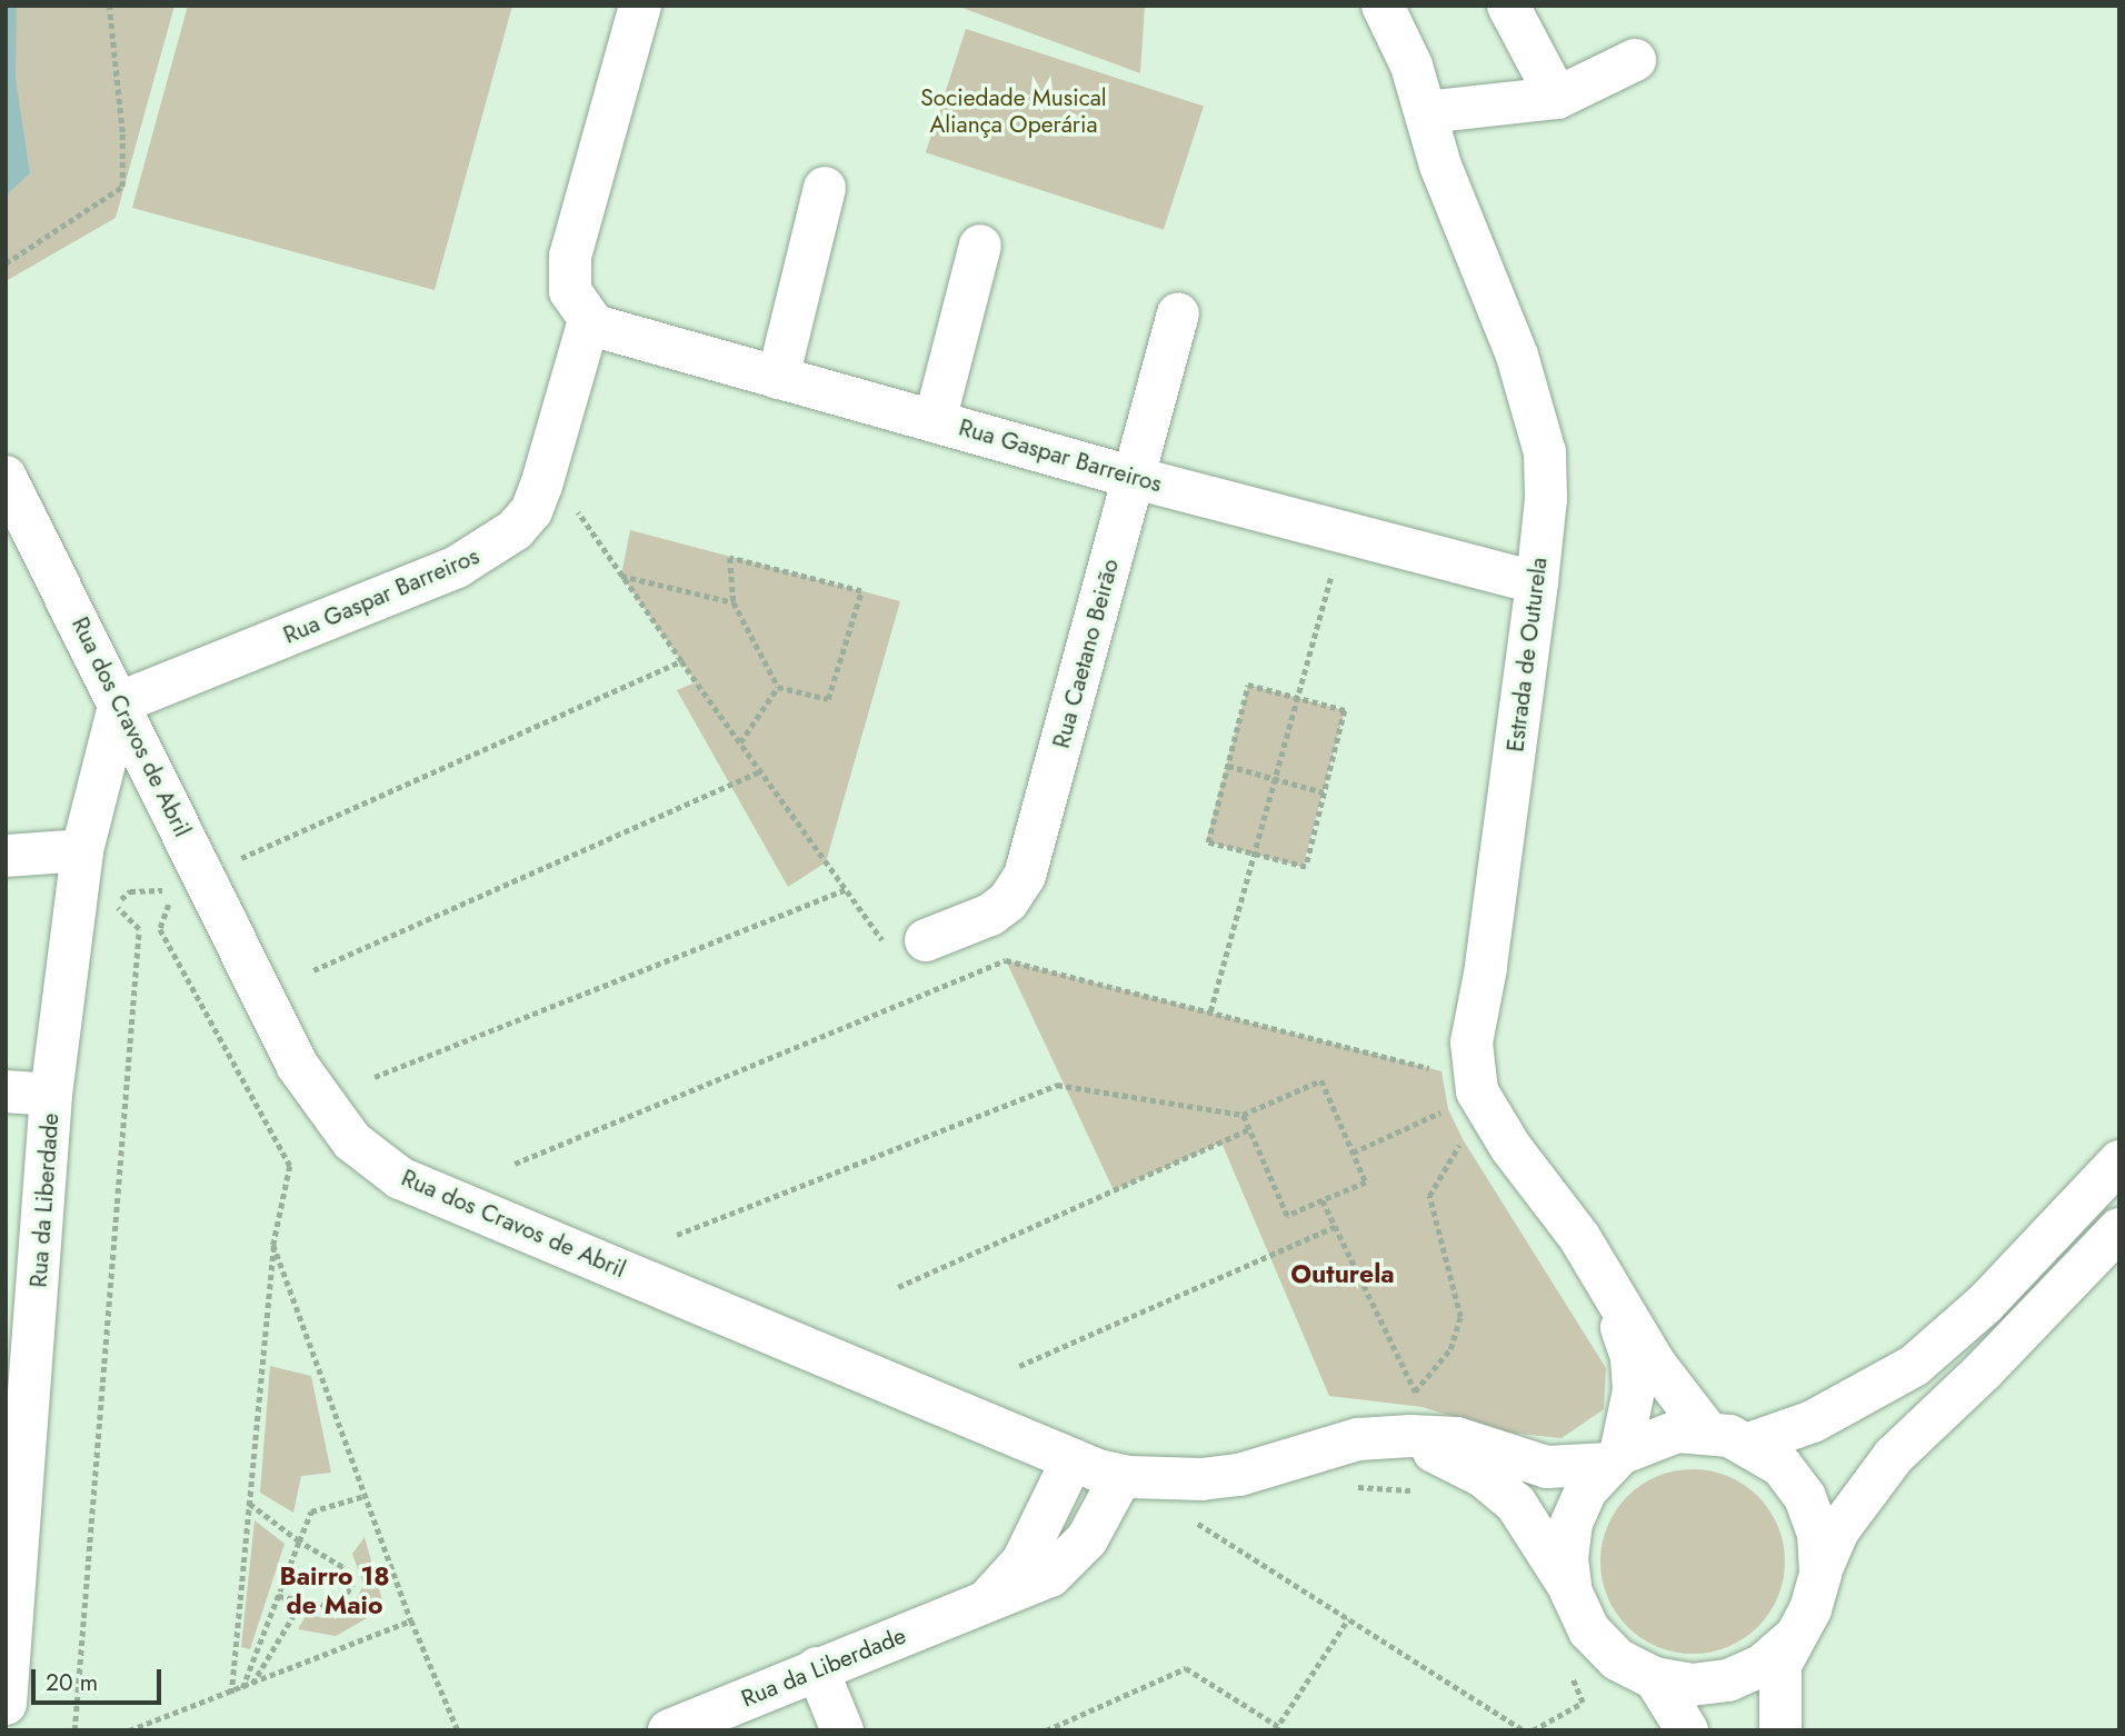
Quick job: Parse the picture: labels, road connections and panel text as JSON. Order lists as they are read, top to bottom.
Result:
{
  "streets": {
    "street": [
      "Rua Gaspar Barreiros",
      "Rua Caetano Beirão",
      "Estrada de Outurela",
      "Rua dos Cravos de Abril",
      "Rua da Liberdade"
    ]
  },
  "crossings": [
    ["Rua Gaspar Barreiros", "Rua Caetano Beirão"],
    ["Rua Gaspar Barreiros", "Estrada de Outurela"],
    ["Rua Gaspar Barreiros", "Rua dos Cravos de Abril"],
    ["Rua Gaspar Barreiros", "Rua da Liberdade"],
    ["Rua dos Cravos de Abril", "Rua da Liberdade"]
  ],
  "districts": ["Outurela", "Bairro 18 de Maio"],
  "parks": ["Sociedade Musical Aliança Operária"],
  "scale_bar": "20 m"
}
